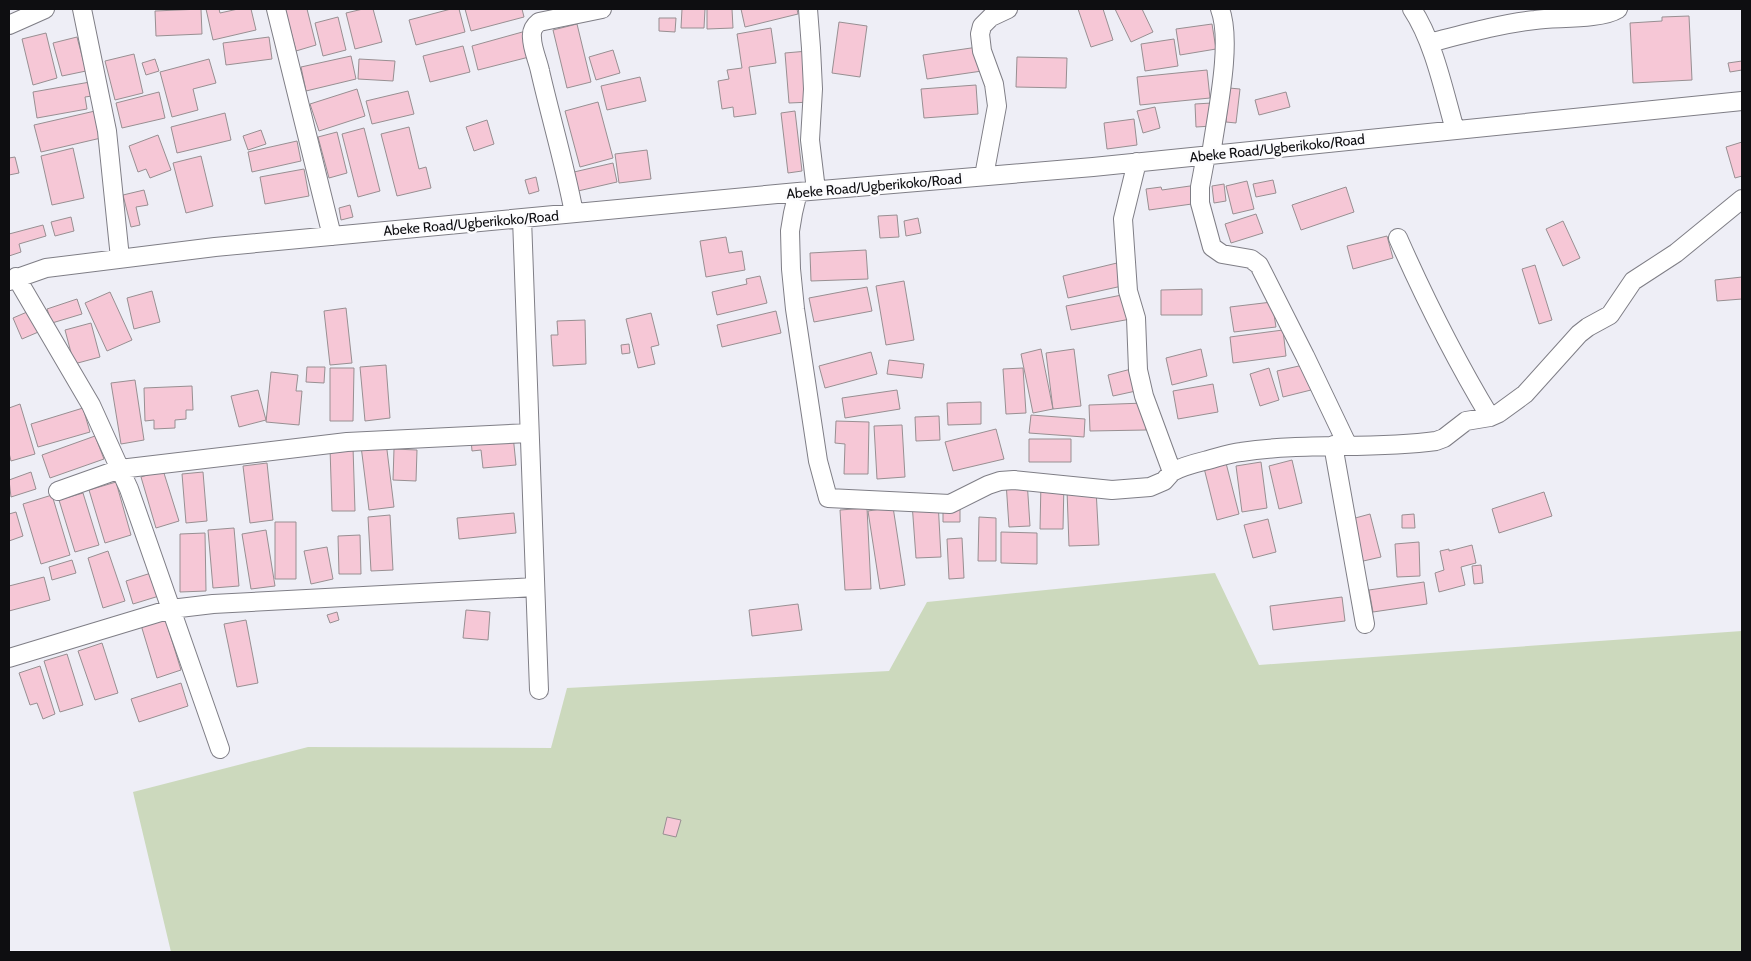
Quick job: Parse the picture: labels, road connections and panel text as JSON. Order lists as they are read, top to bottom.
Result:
{
  "streets": {
    "street": ["Abeke Road/Ugberikoko/Road"]
  }
}
